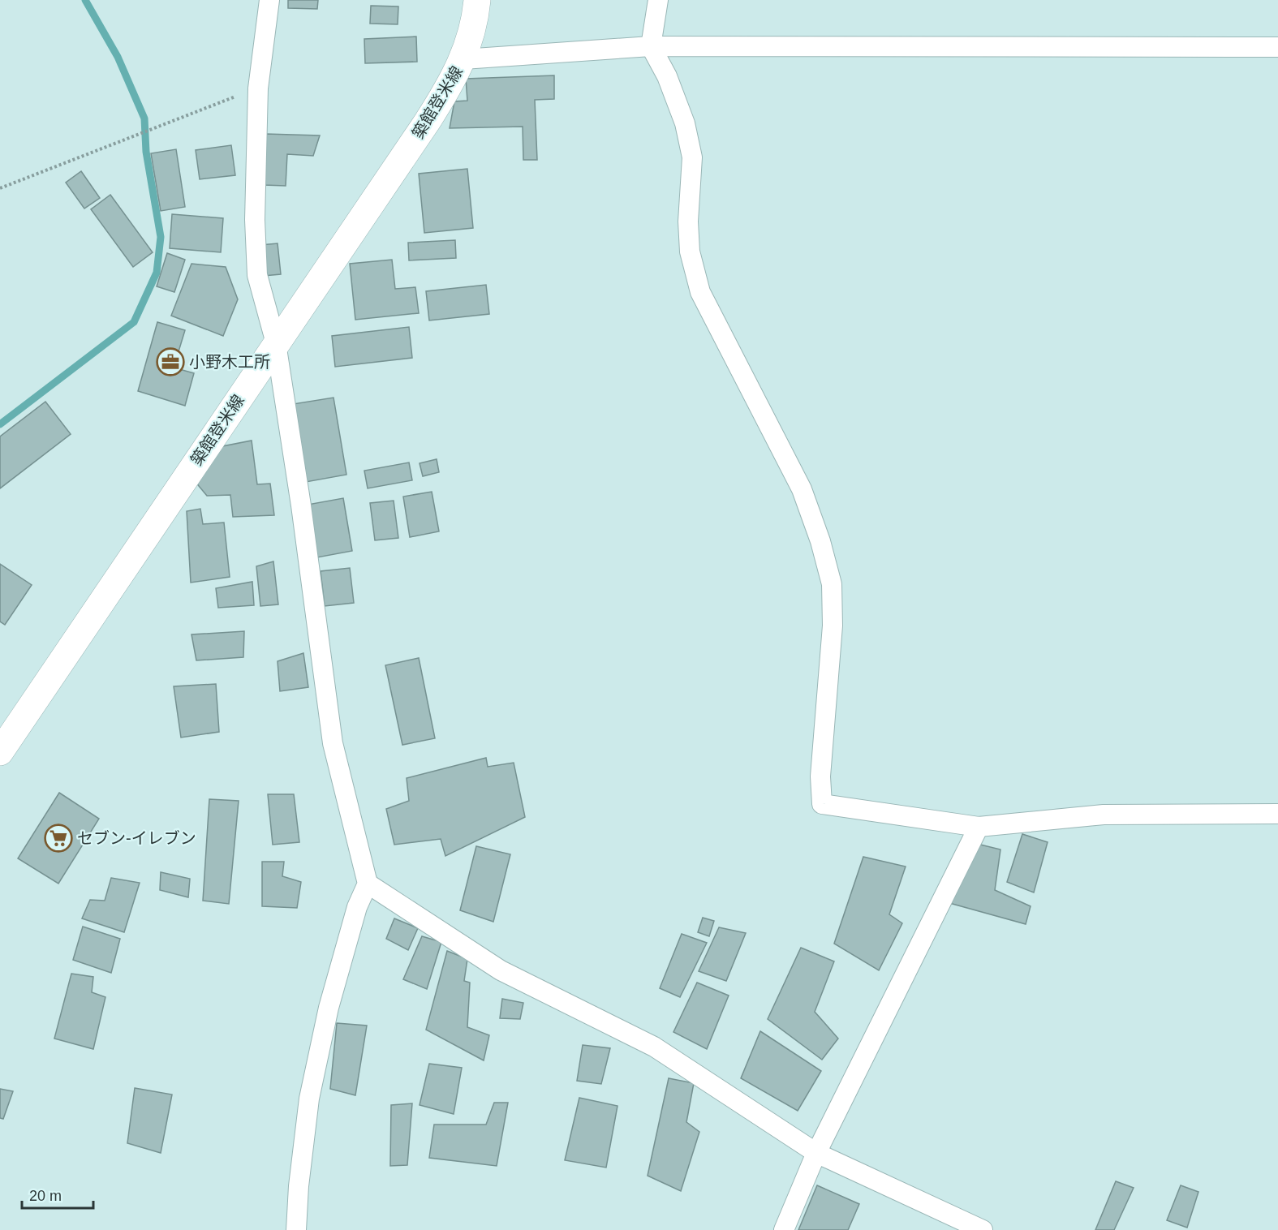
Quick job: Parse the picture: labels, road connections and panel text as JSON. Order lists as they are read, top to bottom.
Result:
{
  "streets": {
    "main road": ["築館登米線"]
  },
  "places": {
    "office": ["小野木工所"],
    "supermarket": ["セブン-イレブン"]
  },
  "scale_bar": "20 m"
}
